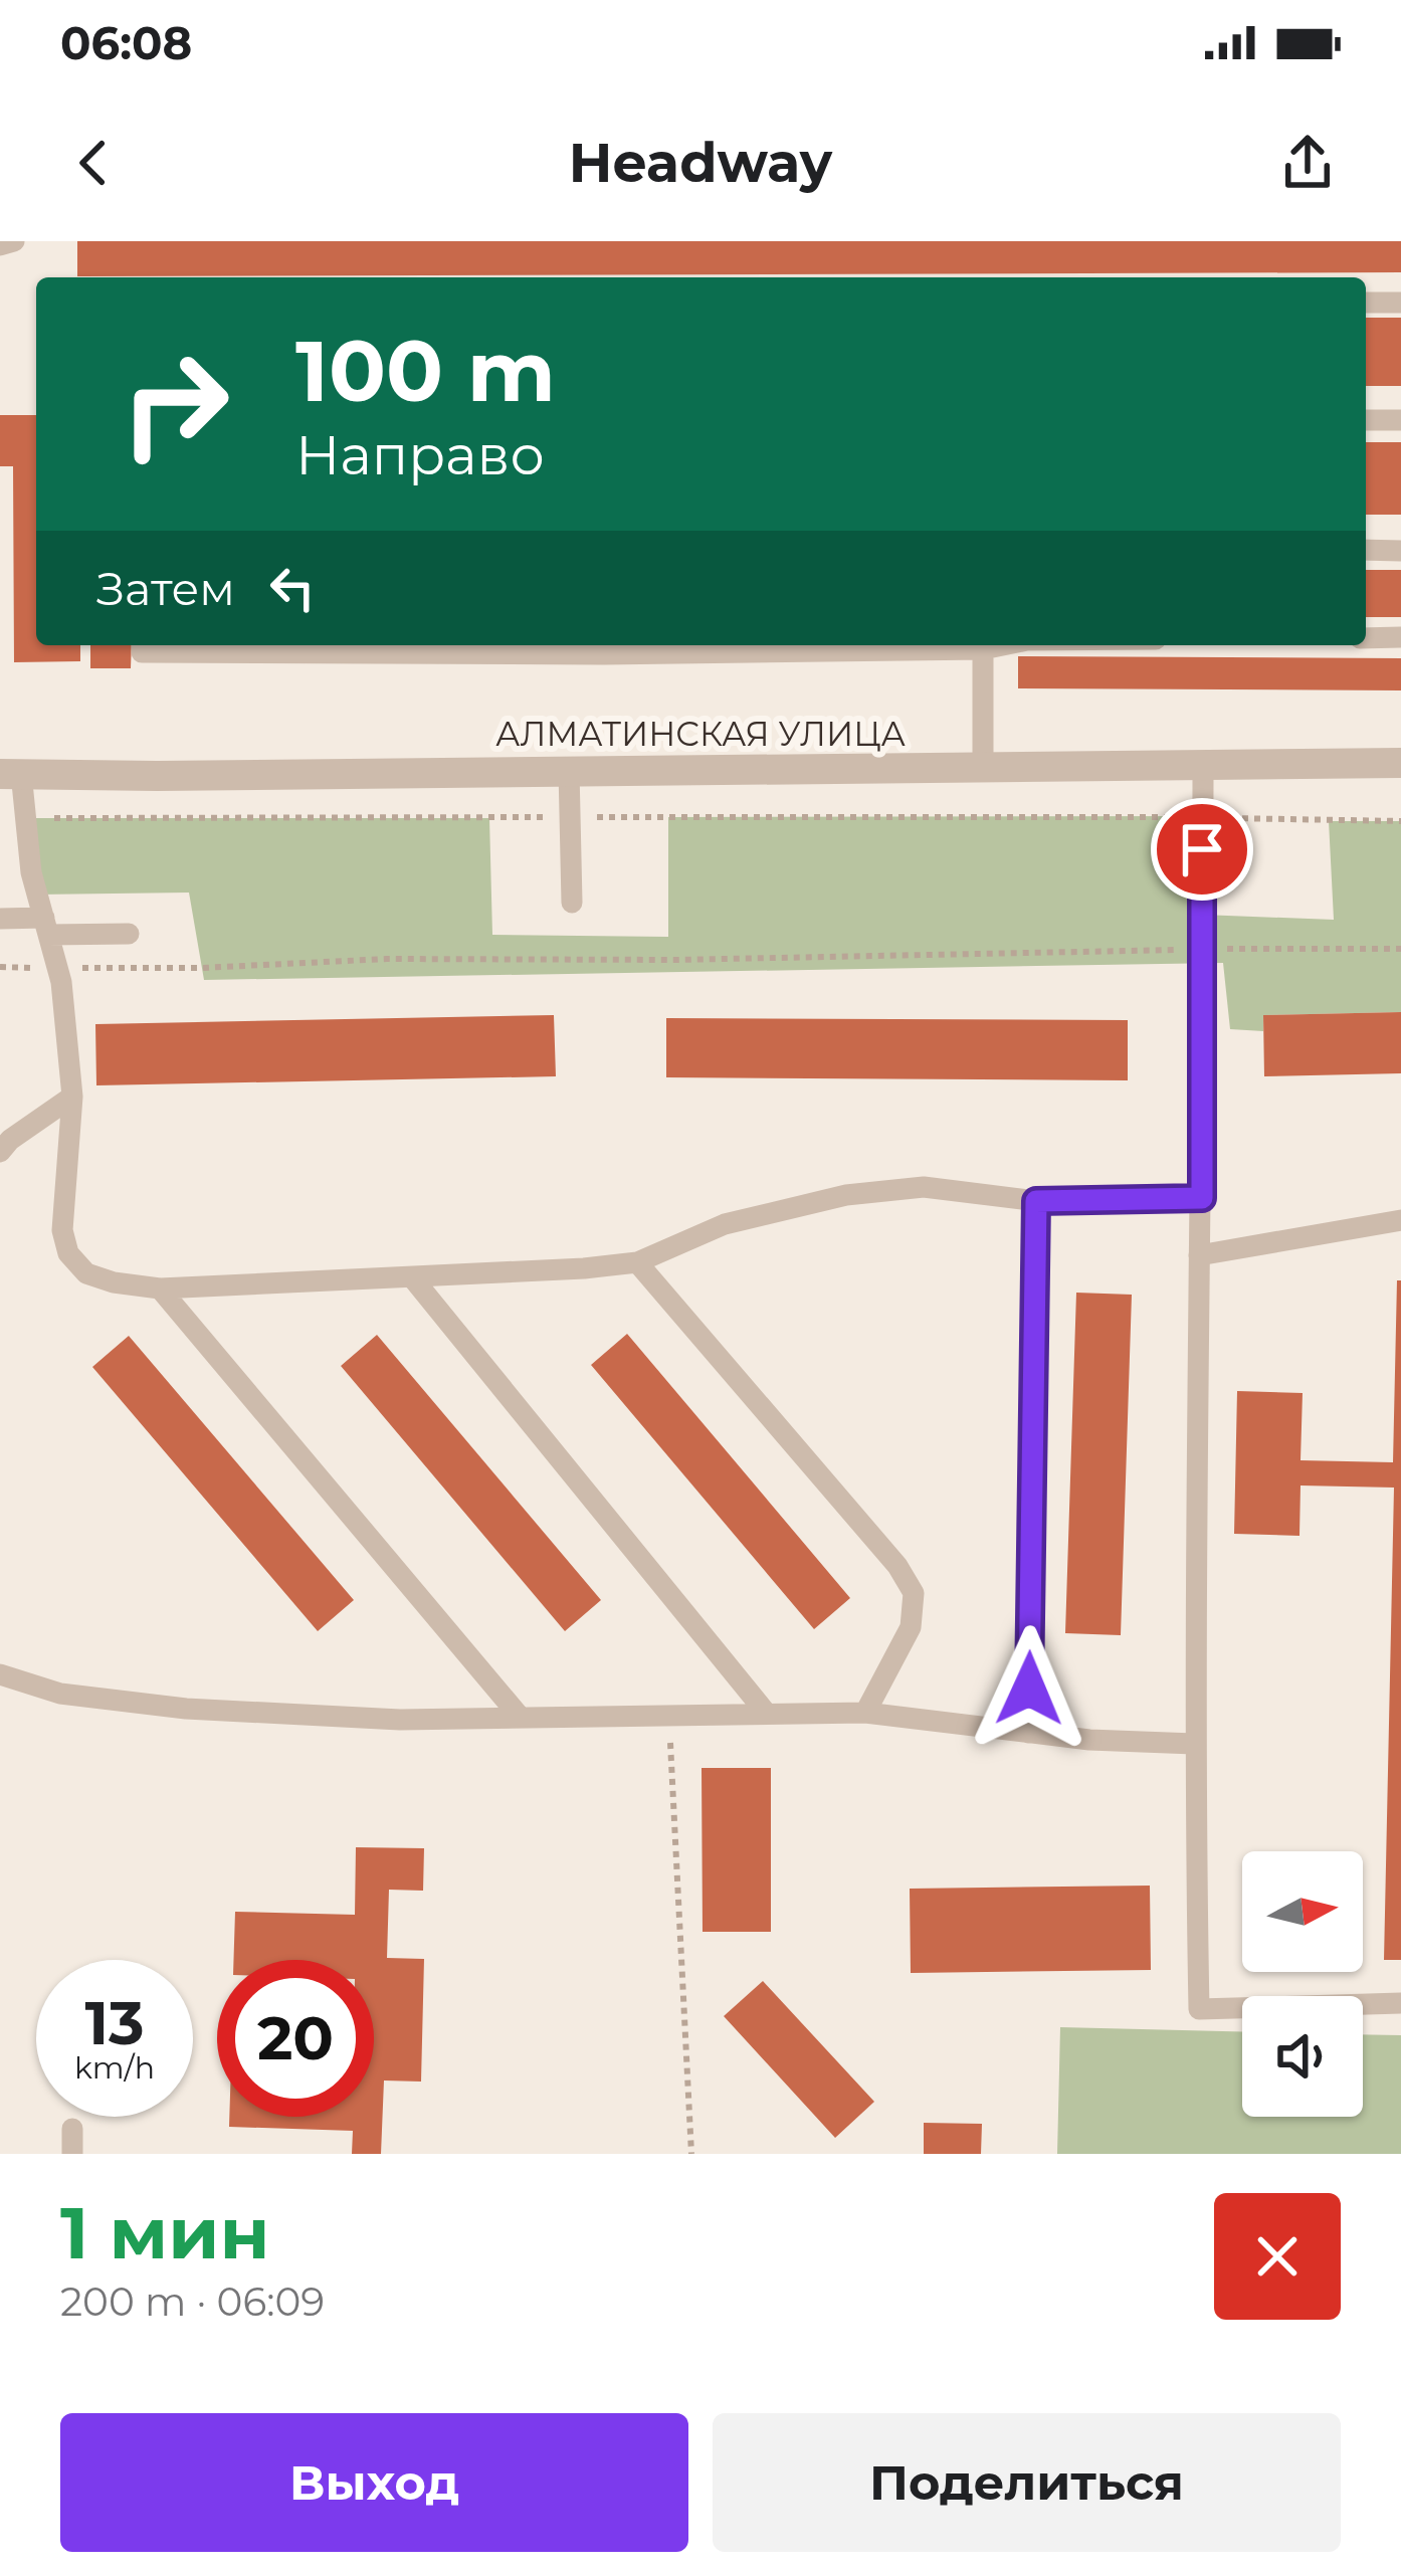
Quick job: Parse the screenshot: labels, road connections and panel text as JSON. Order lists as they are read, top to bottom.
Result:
{
  "streets": {
    "street": ["АЛМАТИНСКАЯ УЛИЦА"]
  },
  "north": "right",
  "page": {
    "status": "06:08",
    "header": "Headway",
    "turn": ["100 m", "Направо"],
    "then": "Затем",
    "speed": "13 km/h",
    "limit": "20",
    "heading": ["1 мин", "200 m · 06:09"],
    "buttons": ["Выход", "Поделиться"]
  }
}
